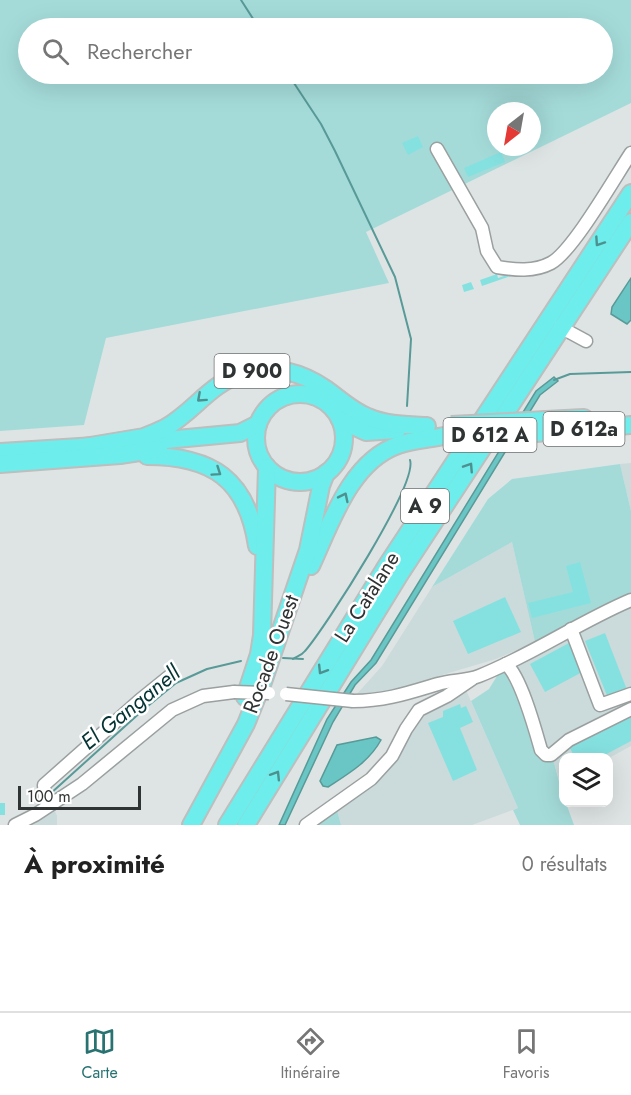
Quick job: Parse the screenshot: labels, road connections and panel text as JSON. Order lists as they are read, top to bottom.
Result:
{
  "streets": {
    "highway": [
      "D 900",
      "D 612a",
      "D 612 A",
      "A 9",
      "La Catalane",
      "Rocade Ouest"
    ]
  },
  "crossings": [
    ["D 900", "Rocade Ouest"],
    ["D 612a", "D 612 A"]
  ],
  "water": ["El Ganganell"],
  "scale_bar": "100 m",
  "north": "bottom left",
  "page": {
    "search": "Rechercher",
    "scale": "100 m",
    "heading": ["À proximité", "0 résultats"],
    "nav": ["Carte", "Itinéraire", "Favoris"]
  }
}
